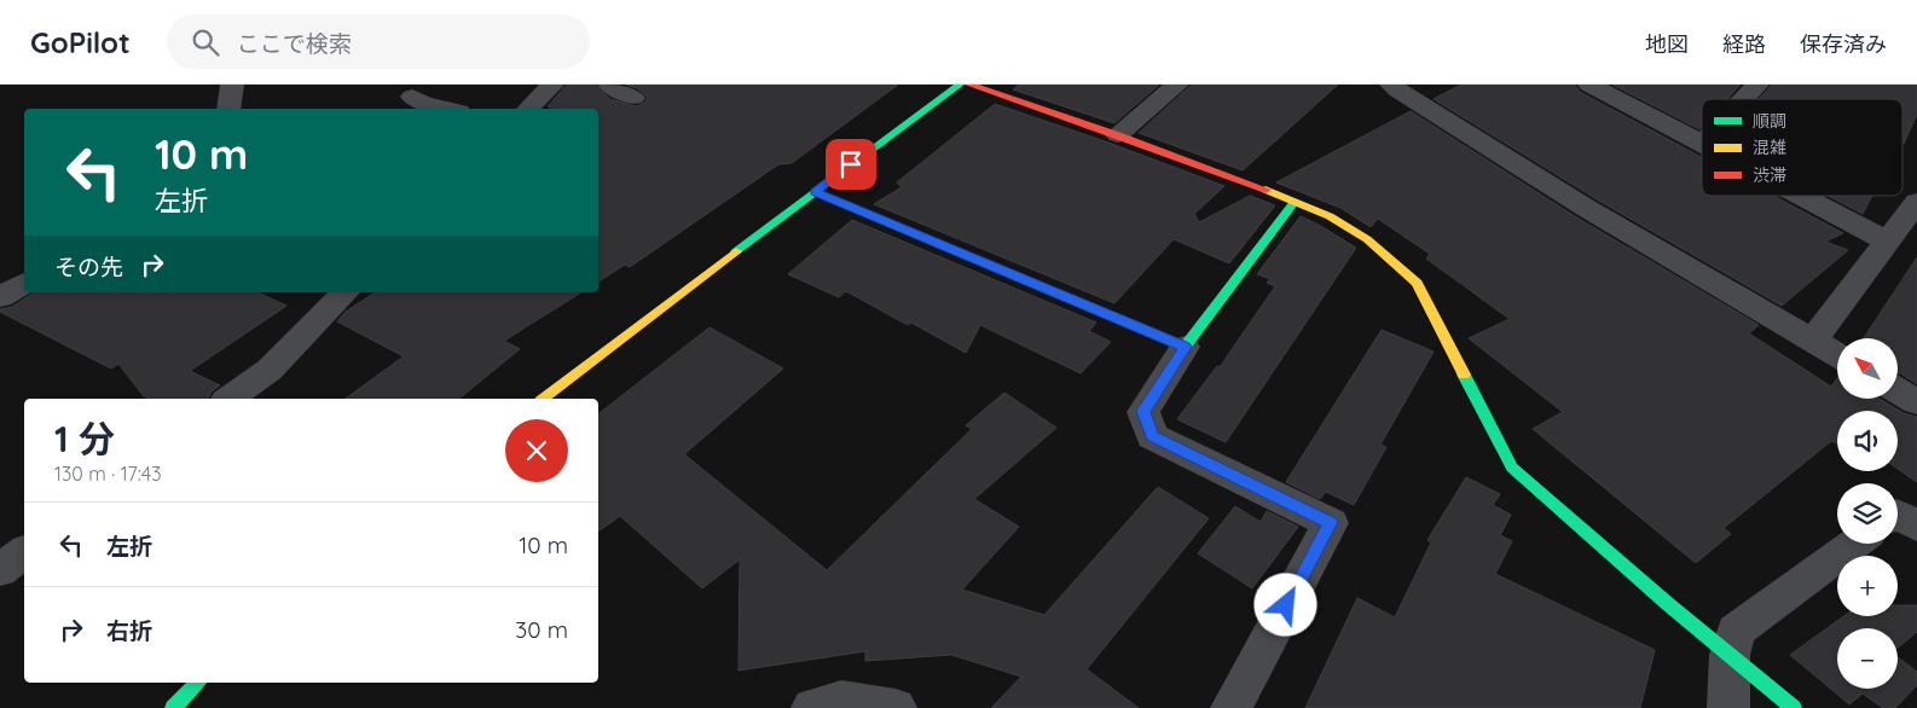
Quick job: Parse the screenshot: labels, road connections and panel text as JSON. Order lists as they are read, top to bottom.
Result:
{
  "legend": ["順調", "混雑", "渋滞"],
  "north": "top left",
  "page": {
    "header": "GoPilot",
    "search": "ここで検索",
    "nav": ["地図", "経路", "保存済み"],
    "turn": ["10 m", "左折"],
    "then": "その先",
    "map_buttons": ["+", "−"],
    "heading": ["1 分", "130 m · 17:43"],
    "list": [
      {
        "name": "左折",
        "value": "10 m"
      },
      {
        "name": "右折",
        "value": "30 m"
      }
    ]
  }
}
